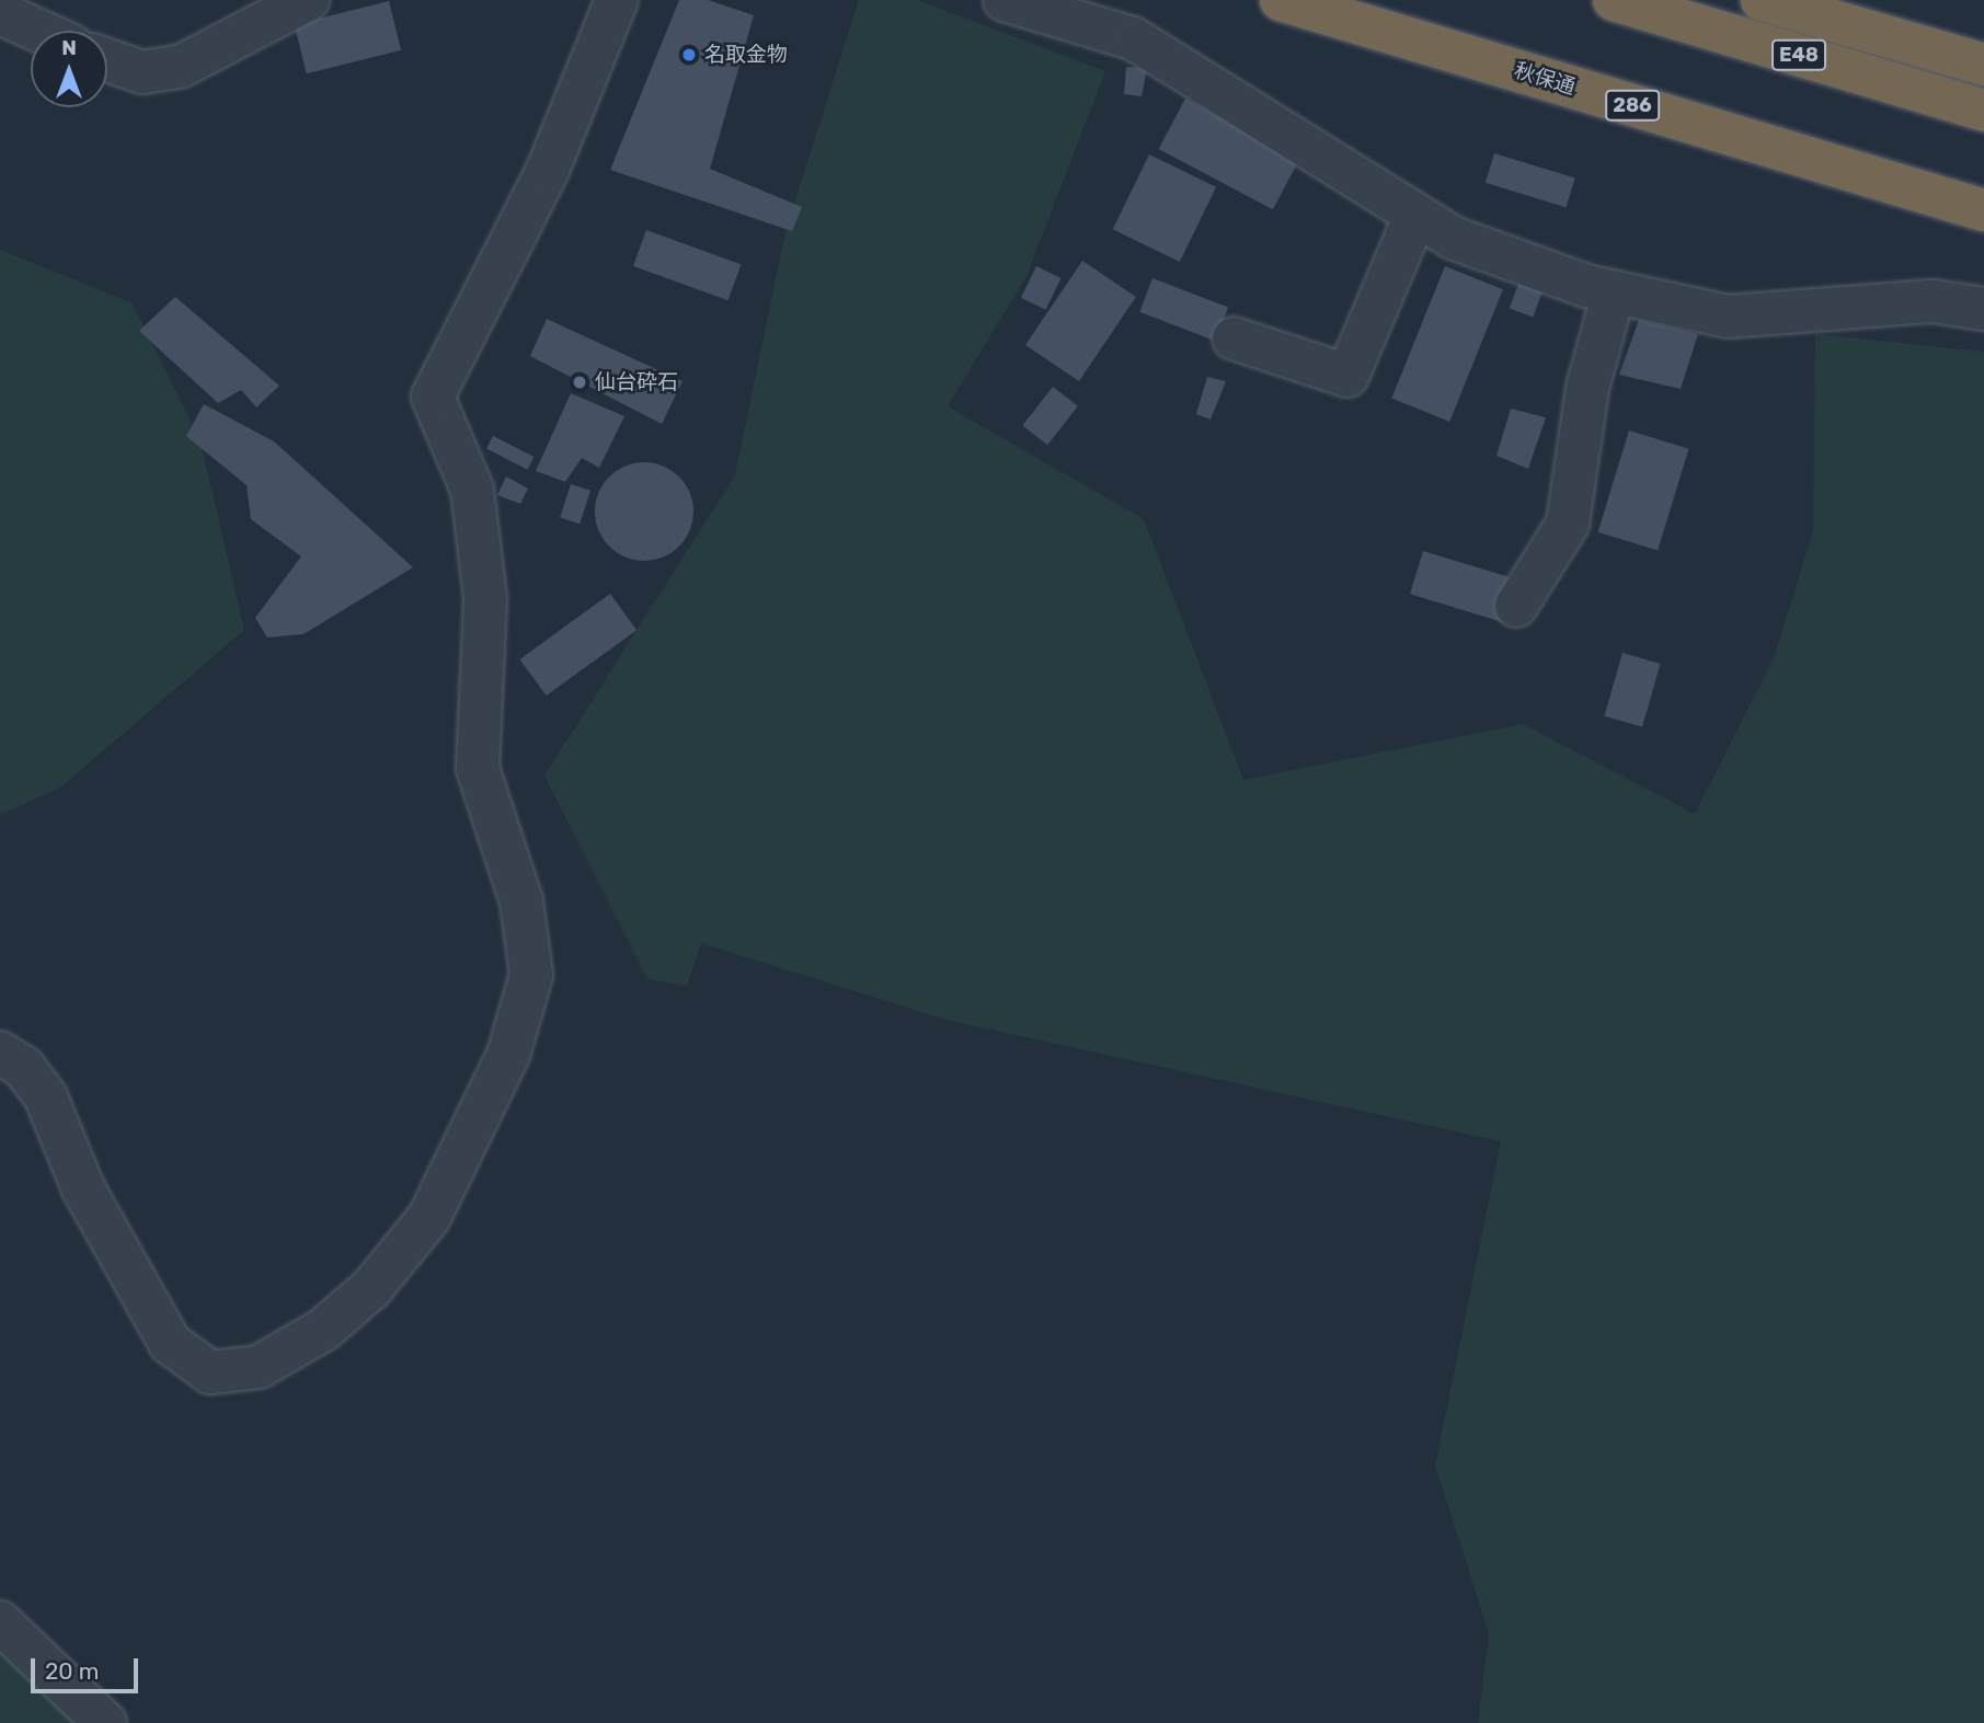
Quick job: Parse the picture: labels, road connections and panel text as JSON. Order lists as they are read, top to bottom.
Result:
{
  "streets": {
    "highway": ["E48", "秋保通", "286"]
  },
  "places": ["名取金物", "仙台砕石"],
  "scale_bar": "20 m",
  "north": "top"
}
